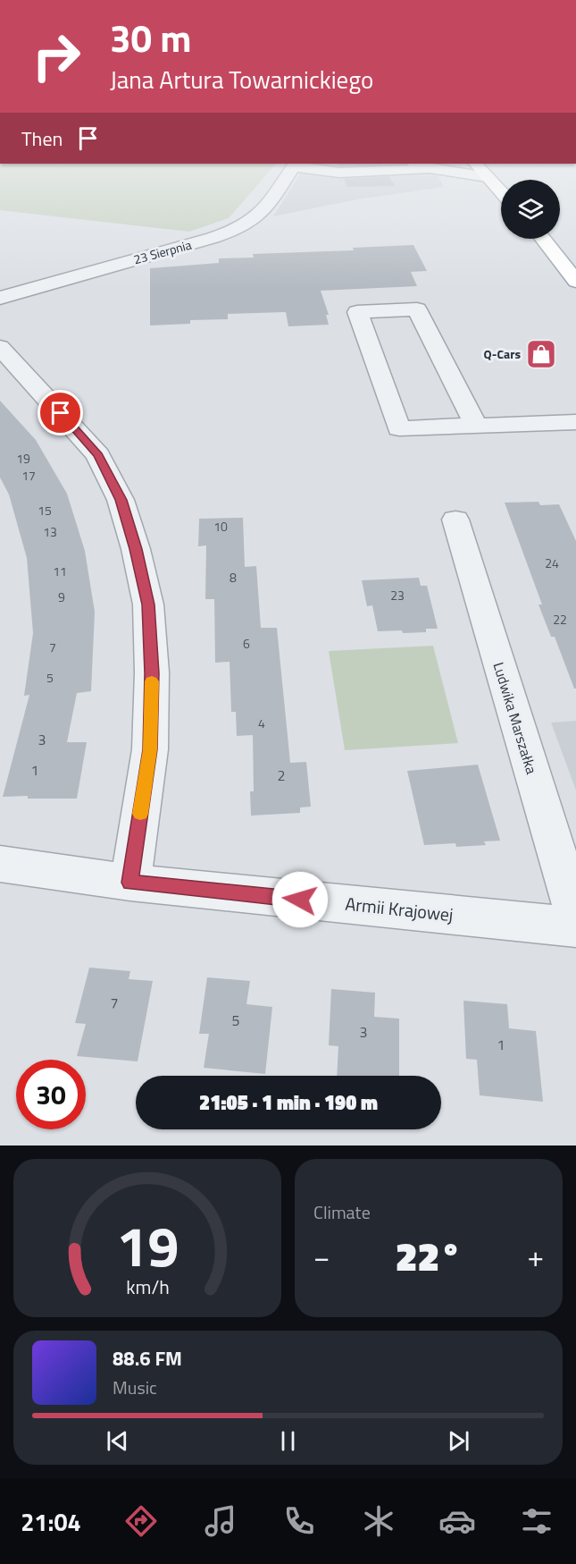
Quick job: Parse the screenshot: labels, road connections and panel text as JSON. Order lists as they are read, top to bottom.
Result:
{
  "streets": {
    "street": ["23 Sierpnia", "Ludwika Marszałka", "Armii Krajowej"]
  },
  "places": {
    "shop": ["Q-Cars"]
  },
  "house_numbers": [
    "19",
    "17",
    "15",
    "10",
    "13",
    "24",
    "11",
    "8",
    "23",
    "9",
    "22",
    "6",
    "7",
    "5",
    "4",
    "3",
    "1",
    "2",
    "7",
    "5",
    "3",
    "1"
  ],
  "page": {
    "turn": ["30 m", "Jana Artura Towarnickiego"],
    "then": "Then",
    "limit": "30",
    "trip": "21:05 · 1 min · 190 m",
    "tile": "Climate",
    "heat": ["−", "22°", "+"],
    "song": ["88.6 FM", "Music"],
    "tabs": "21:04",
    "gauge": ["19", "km/h"]
  }
}
